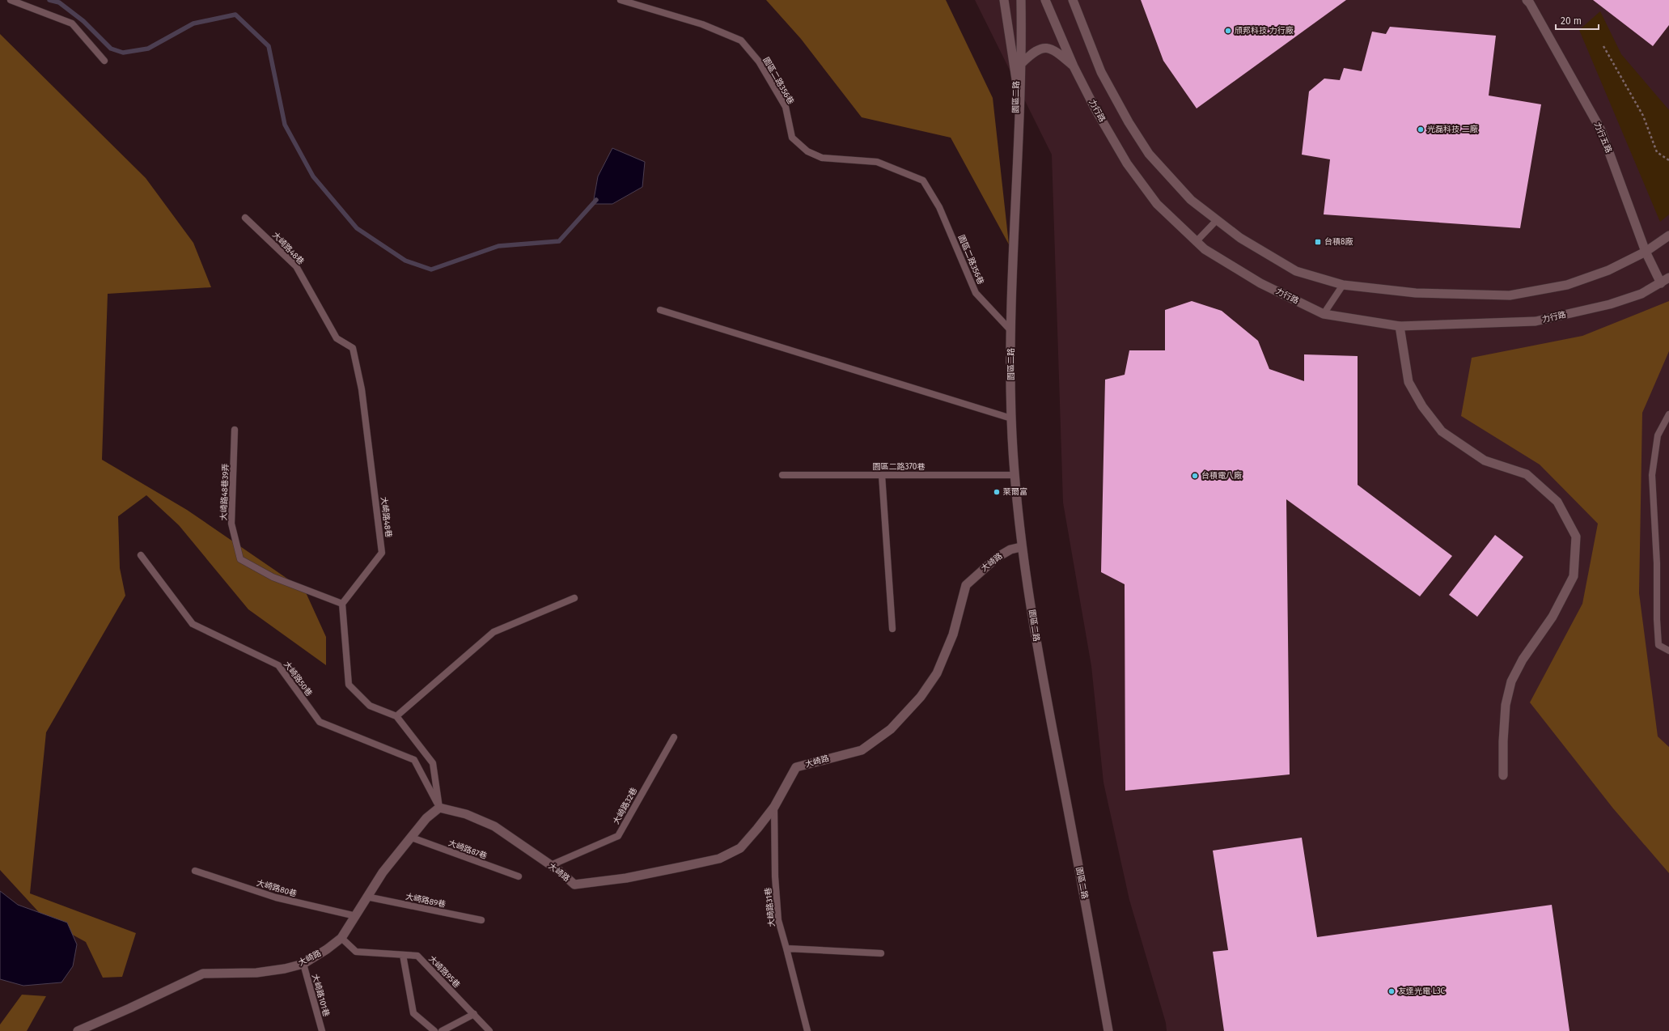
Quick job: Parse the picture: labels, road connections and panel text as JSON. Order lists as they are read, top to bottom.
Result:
{
  "streets": {
    "street": [
      "園區二路",
      "力行路",
      "力行五路",
      "大崎路"
    ],
    "lane": [
      "園區二路356巷",
      "大崎路48巷",
      "園區二路370巷",
      "大崎路48巷39弄",
      "大崎路50巷",
      "大崎路32巷",
      "大崎路87巷",
      "大崎路80巷",
      "大崎路89巷",
      "大崎路31巷",
      "大崎路95巷",
      "大崎路101巷"
    ]
  },
  "crossings": [
    ["園區二路356巷", "園區二路"],
    ["園區二路", "園區二路370巷"],
    ["園區二路", "大崎路"],
    ["力行路", "力行五路"],
    ["大崎路48巷", "大崎路48巷39弄"],
    ["大崎路", "大崎路50巷"],
    ["大崎路", "大崎路32巷"],
    ["大崎路", "大崎路87巷"],
    ["大崎路", "大崎路80巷"],
    ["大崎路", "大崎路89巷"],
    ["大崎路", "大崎路31巷"],
    ["大崎路", "大崎路95巷"],
    ["大崎路", "大崎路101巷"]
  ],
  "places": {
    "other": [
      "頎邦科技 力行廠",
      "光磊科技 二廠",
      "台積電八廠",
      "萊爾富",
      "友達光電 L3C"
    ],
    "transit": ["台積8廠"]
  },
  "scale_bar": "20 m"
}
